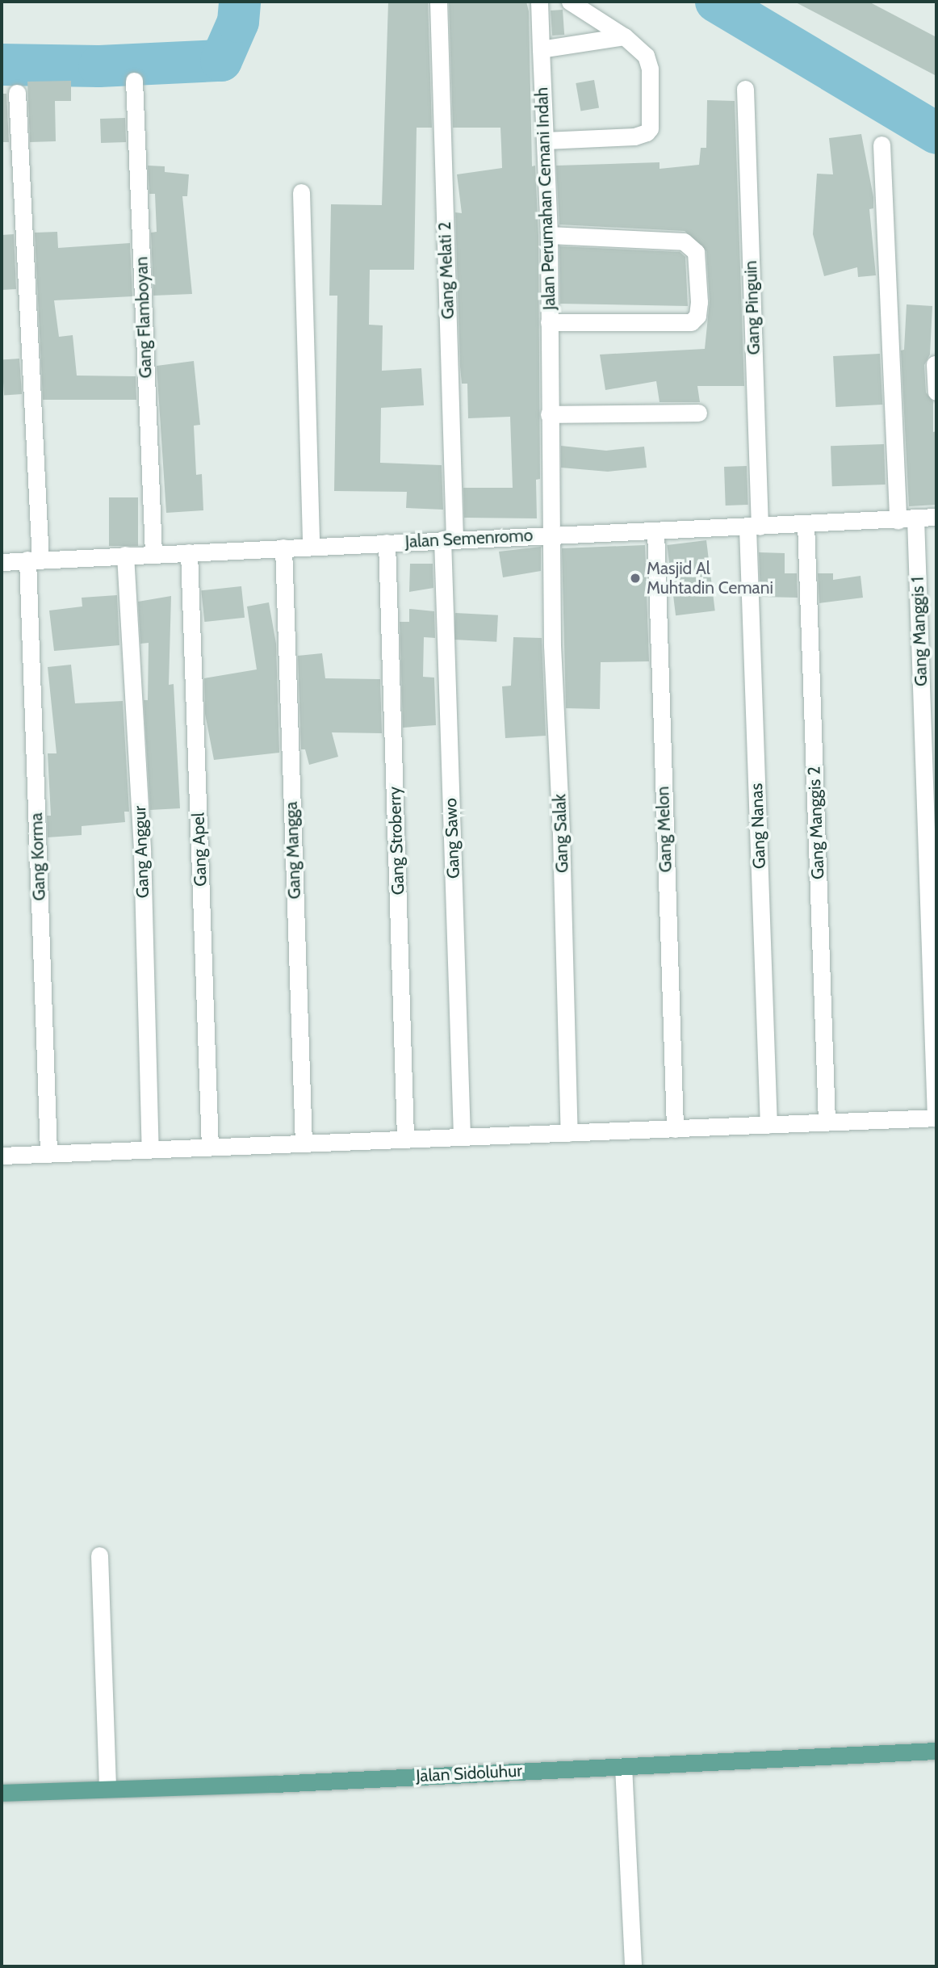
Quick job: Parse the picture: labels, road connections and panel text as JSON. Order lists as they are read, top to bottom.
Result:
{
  "streets": {
    "main road": ["Jalan Sidoluhur"],
    "street": [
      "Jalan Perumahan Cemani Indah",
      "Gang Melati 2",
      "Gang Pinguin",
      "Gang Flamboyan",
      "Jalan Semenromo",
      "Gang Manggis 1",
      "Gang Manggis 2",
      "Gang Nanas",
      "Gang Melon",
      "Gang Salak",
      "Gang Sawo",
      "Gang Stroberry",
      "Gang Apel",
      "Gang Mangga",
      "Gang Anggur",
      "Gang Korma"
    ]
  },
  "crossings": [
    ["Jalan Perumahan Cemani Indah", "Jalan Semenromo"],
    ["Jalan Perumahan Cemani Indah", "Gang Salak"],
    ["Gang Melati 2", "Jalan Semenromo"],
    ["Gang Melati 2", "Gang Sawo"],
    ["Gang Pinguin", "Jalan Semenromo"],
    ["Gang Pinguin", "Gang Nanas"],
    ["Gang Flamboyan", "Jalan Semenromo"],
    ["Jalan Semenromo", "Gang Manggis 1"],
    ["Jalan Semenromo", "Gang Manggis 2"],
    ["Jalan Semenromo", "Gang Nanas"],
    ["Jalan Semenromo", "Gang Melon"],
    ["Jalan Semenromo", "Gang Salak"],
    ["Jalan Semenromo", "Gang Sawo"],
    ["Jalan Semenromo", "Gang Stroberry"],
    ["Jalan Semenromo", "Gang Apel"],
    ["Jalan Semenromo", "Gang Mangga"],
    ["Jalan Semenromo", "Gang Anggur"],
    ["Jalan Semenromo", "Gang Korma"]
  ],
  "places": ["Masjid Al Muhtadin Cemani"]
}
